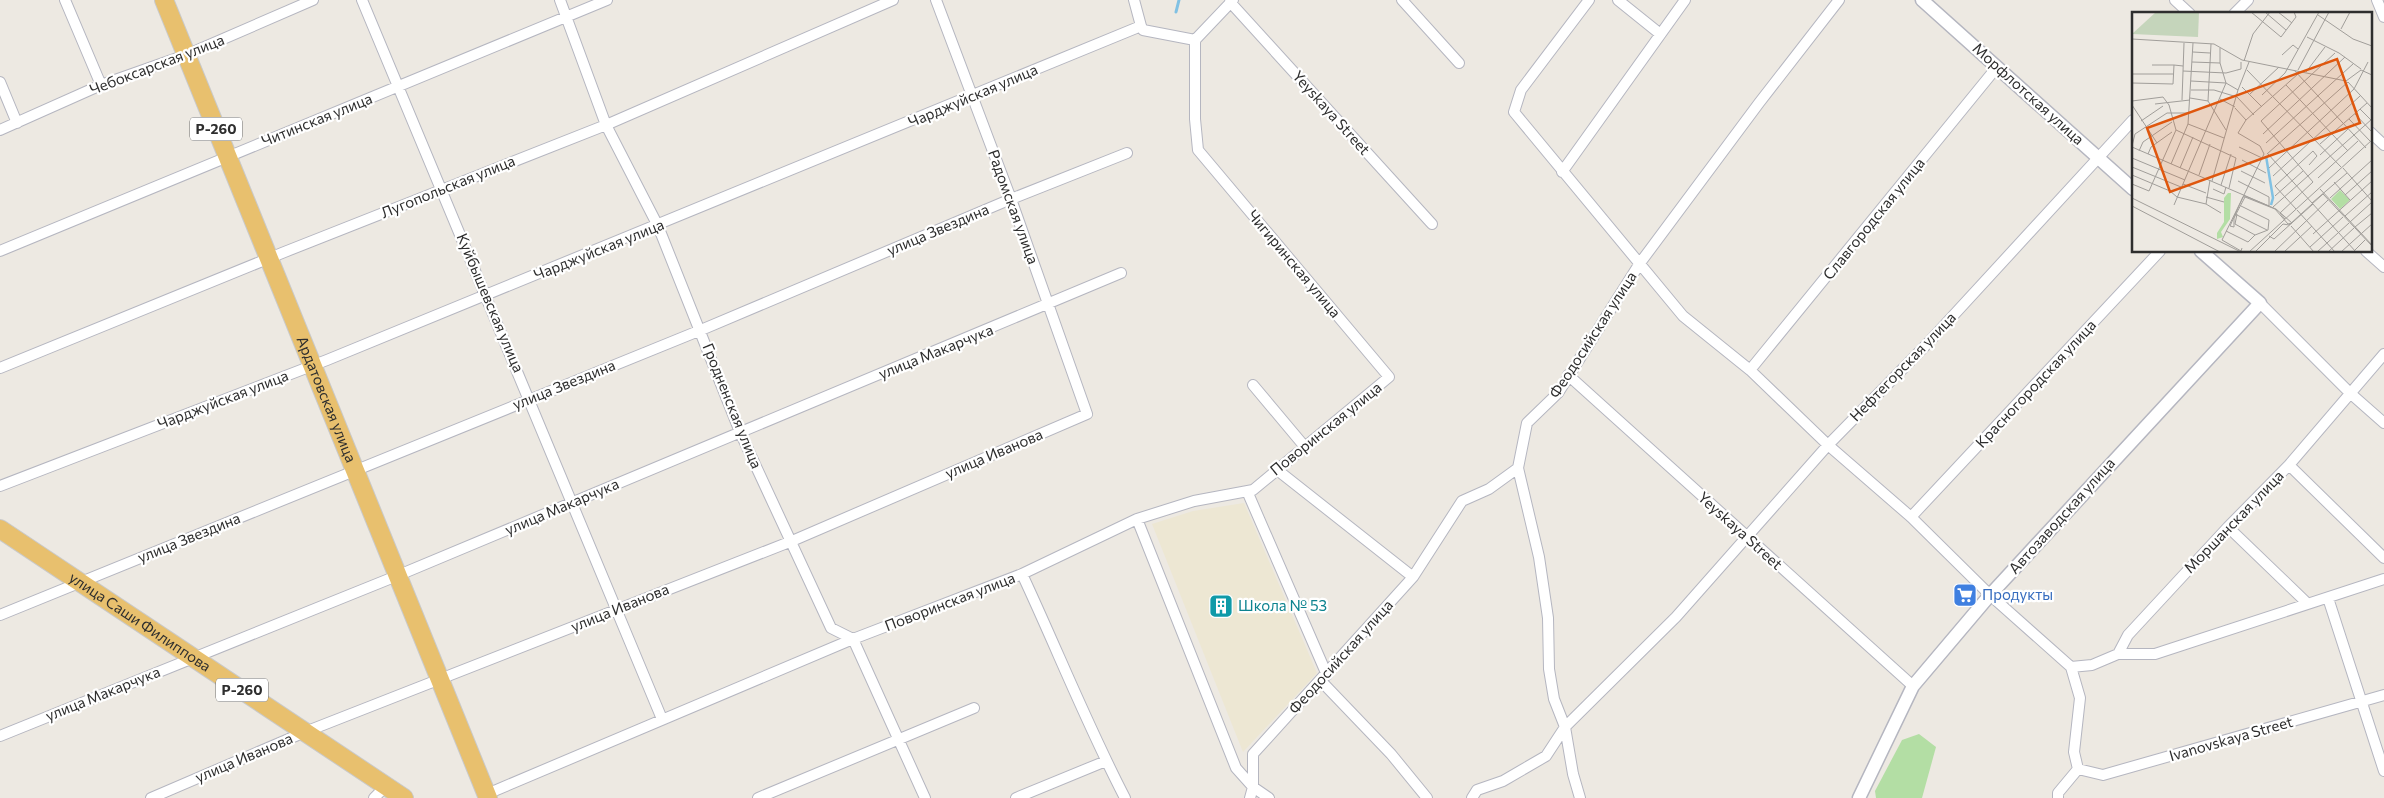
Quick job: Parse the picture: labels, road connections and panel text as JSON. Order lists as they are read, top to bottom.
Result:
{
  "streets": {
    "highway": ["Р-260", "Ардатовская улица", "улица Саши Филиппова"],
    "street": [
      "Чебоксарская улица",
      "Морфлотская улица",
      "Чарджуйская улица",
      "Yeyskaya Street",
      "Читинская улица",
      "Лугопольская улица",
      "Радомская улица",
      "Славгородская улица",
      "улица Звездина",
      "Чигиринская улица",
      "Куйбышевская улица",
      "Феодосийская улица",
      "улица Макарчука",
      "Нефтегорская улица",
      "Красногородская улица",
      "Гродненская улица",
      "Поворинская улица",
      "улица Иванова",
      "Автозаводская улица",
      "Моршанская улица",
      "Ivanovskaya Street"
    ]
  },
  "crossings": [
    ["Чебоксарская улица", "Ардатовская улица"],
    ["Морфлотская улица", "Славгородская улица"],
    ["Морфлотская улица", "Нефтегорская улица"],
    ["Чарджуйская улица", "Радомская улица"],
    ["Чарджуйская улица", "Куйбышевская улица"],
    ["Чарджуйская улица", "Ардатовская улица"],
    ["Чарджуйская улица", "Гродненская улица"],
    ["Yeyskaya Street", "Феодосийская улица"],
    ["Yeyskaya Street", "Нефтегорская улица"],
    ["Yeyskaya Street", "Автозаводская улица"],
    ["Читинская улица", "Куйбышевская улица"],
    ["Читинская улица", "Ардатовская улица"],
    ["Читинская улица", "Гродненская улица"],
    ["Лугопольская улица", "Куйбышевская улица"],
    ["Лугопольская улица", "Ардатовская улица"],
    ["Лугопольская улица", "Гродненская улица"],
    ["Радомская улица", "улица Звездина"],
    ["Радомская улица", "улица Макарчука"],
    ["Радомская улица", "улица Иванова"],
    ["улица Звездина", "Куйбышевская улица"],
    ["улица Звездина", "Ардатовская улица"],
    ["улица Звездина", "Гродненская улица"],
    ["улица Звездина", "улица Саши Филиппова"],
    ["Чигиринская улица", "Поворинская улица"],
    ["Куйбышевская улица", "улица Макарчука"],
    ["Куйбышевская улица", "Поворинская улица"],
    ["Куйбышевская улица", "улица Иванова"],
    ["улица Макарчука", "Ардатовская улица"],
    ["улица Макарчука", "Гродненская улица"],
    ["улица Макарчука", "улица Саши Филиппова"],
    ["Ардатовская улица", "Поворинская улица"],
    ["Ардатовская улица", "улица Иванова"],
    ["Гродненская улица", "Поворинская улица"],
    ["Гродненская улица", "улица Иванова"],
    ["улица Иванова", "улица Саши Филиппова"]
  ],
  "places": {
    "supermarket": ["Продукты"],
    "building": ["Школа № 53"]
  }
}
